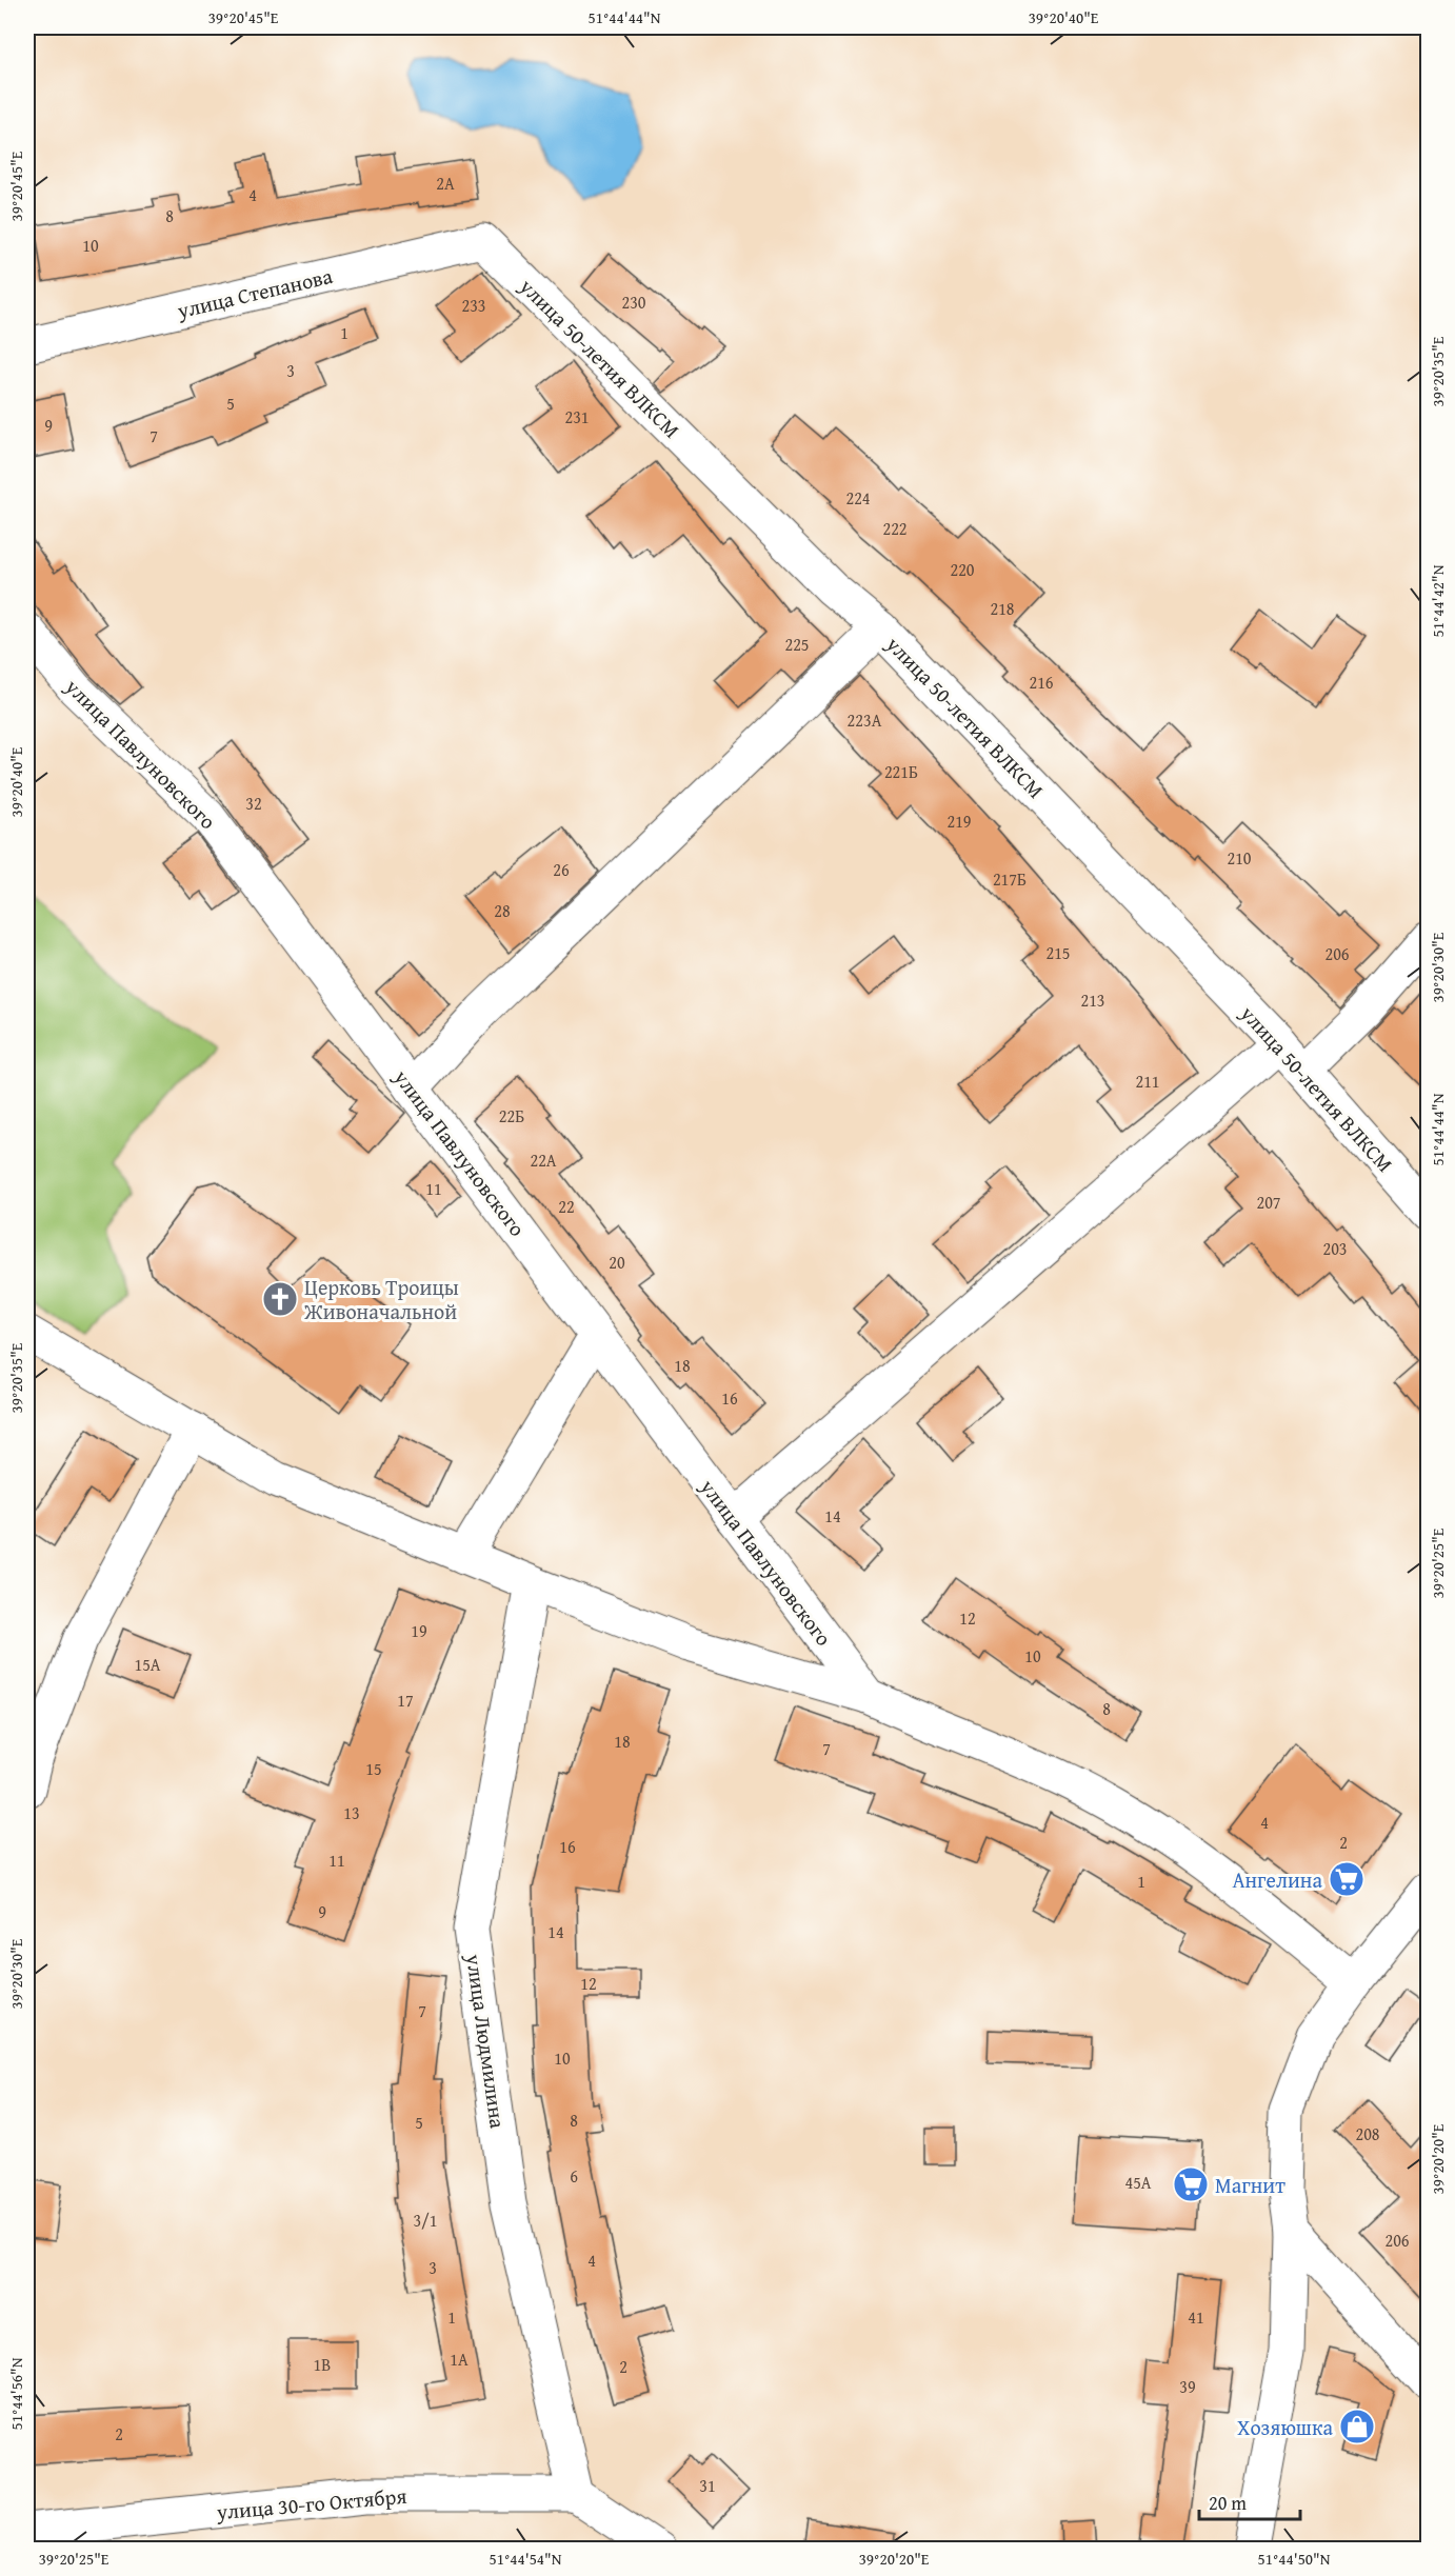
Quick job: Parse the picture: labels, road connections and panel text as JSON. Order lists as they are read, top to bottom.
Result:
{
  "streets": {
    "street": [
      "улица Степанова",
      "улица 50-летия ВЛКСМ",
      "улица Павлуновского",
      "улица Людмилина",
      "улица 30-го Октября"
    ]
  },
  "crossings": [
    ["улица Степанова", "улица 50-летия ВЛКСМ"],
    ["улица Павлуновского", "улица Людмилина"],
    ["улица Людмилина", "улица 30-го Октября"]
  ],
  "places": {
    "church": ["Церковь Троицы Живоначальной"],
    "supermarket": ["Ангелина", "Магнит"],
    "shop": ["Хозяюшка"]
  },
  "house_numbers": [
    "2А",
    "4",
    "8",
    "10",
    "230",
    "233",
    "1",
    "3",
    "5",
    "231",
    "9",
    "7",
    "224",
    "222",
    "220",
    "218",
    "225",
    "216",
    "223А",
    "221Б",
    "32",
    "219",
    "210",
    "26",
    "217Б",
    "28",
    "215",
    "206",
    "213",
    "211",
    "22Б",
    "22А",
    "11",
    "207",
    "22",
    "203",
    "20",
    "18",
    "16",
    "14",
    "12",
    "19",
    "10",
    "15А",
    "17",
    "8",
    "18",
    "7",
    "15",
    "13",
    "4",
    "2",
    "16",
    "11",
    "1",
    "9",
    "14",
    "12",
    "7",
    "10",
    "8",
    "5",
    "208",
    "6",
    "45А",
    "3/1",
    "206",
    "4",
    "3",
    "1",
    "41",
    "1А",
    "1В",
    "2",
    "39",
    "2",
    "31"
  ],
  "scale_bar": "20 m",
  "coordinates": [
    "39°20'45\"E",
    "51°44'44\"N",
    "39°20'40\"E",
    "39°20'35\"E",
    "51°44'42\"N",
    "39°20'30\"E",
    "39°20'25\"E",
    "39°20'20\"E",
    "51°44'56\"N",
    "51°44'54\"N",
    "51°44'50\"N"
  ]
}
